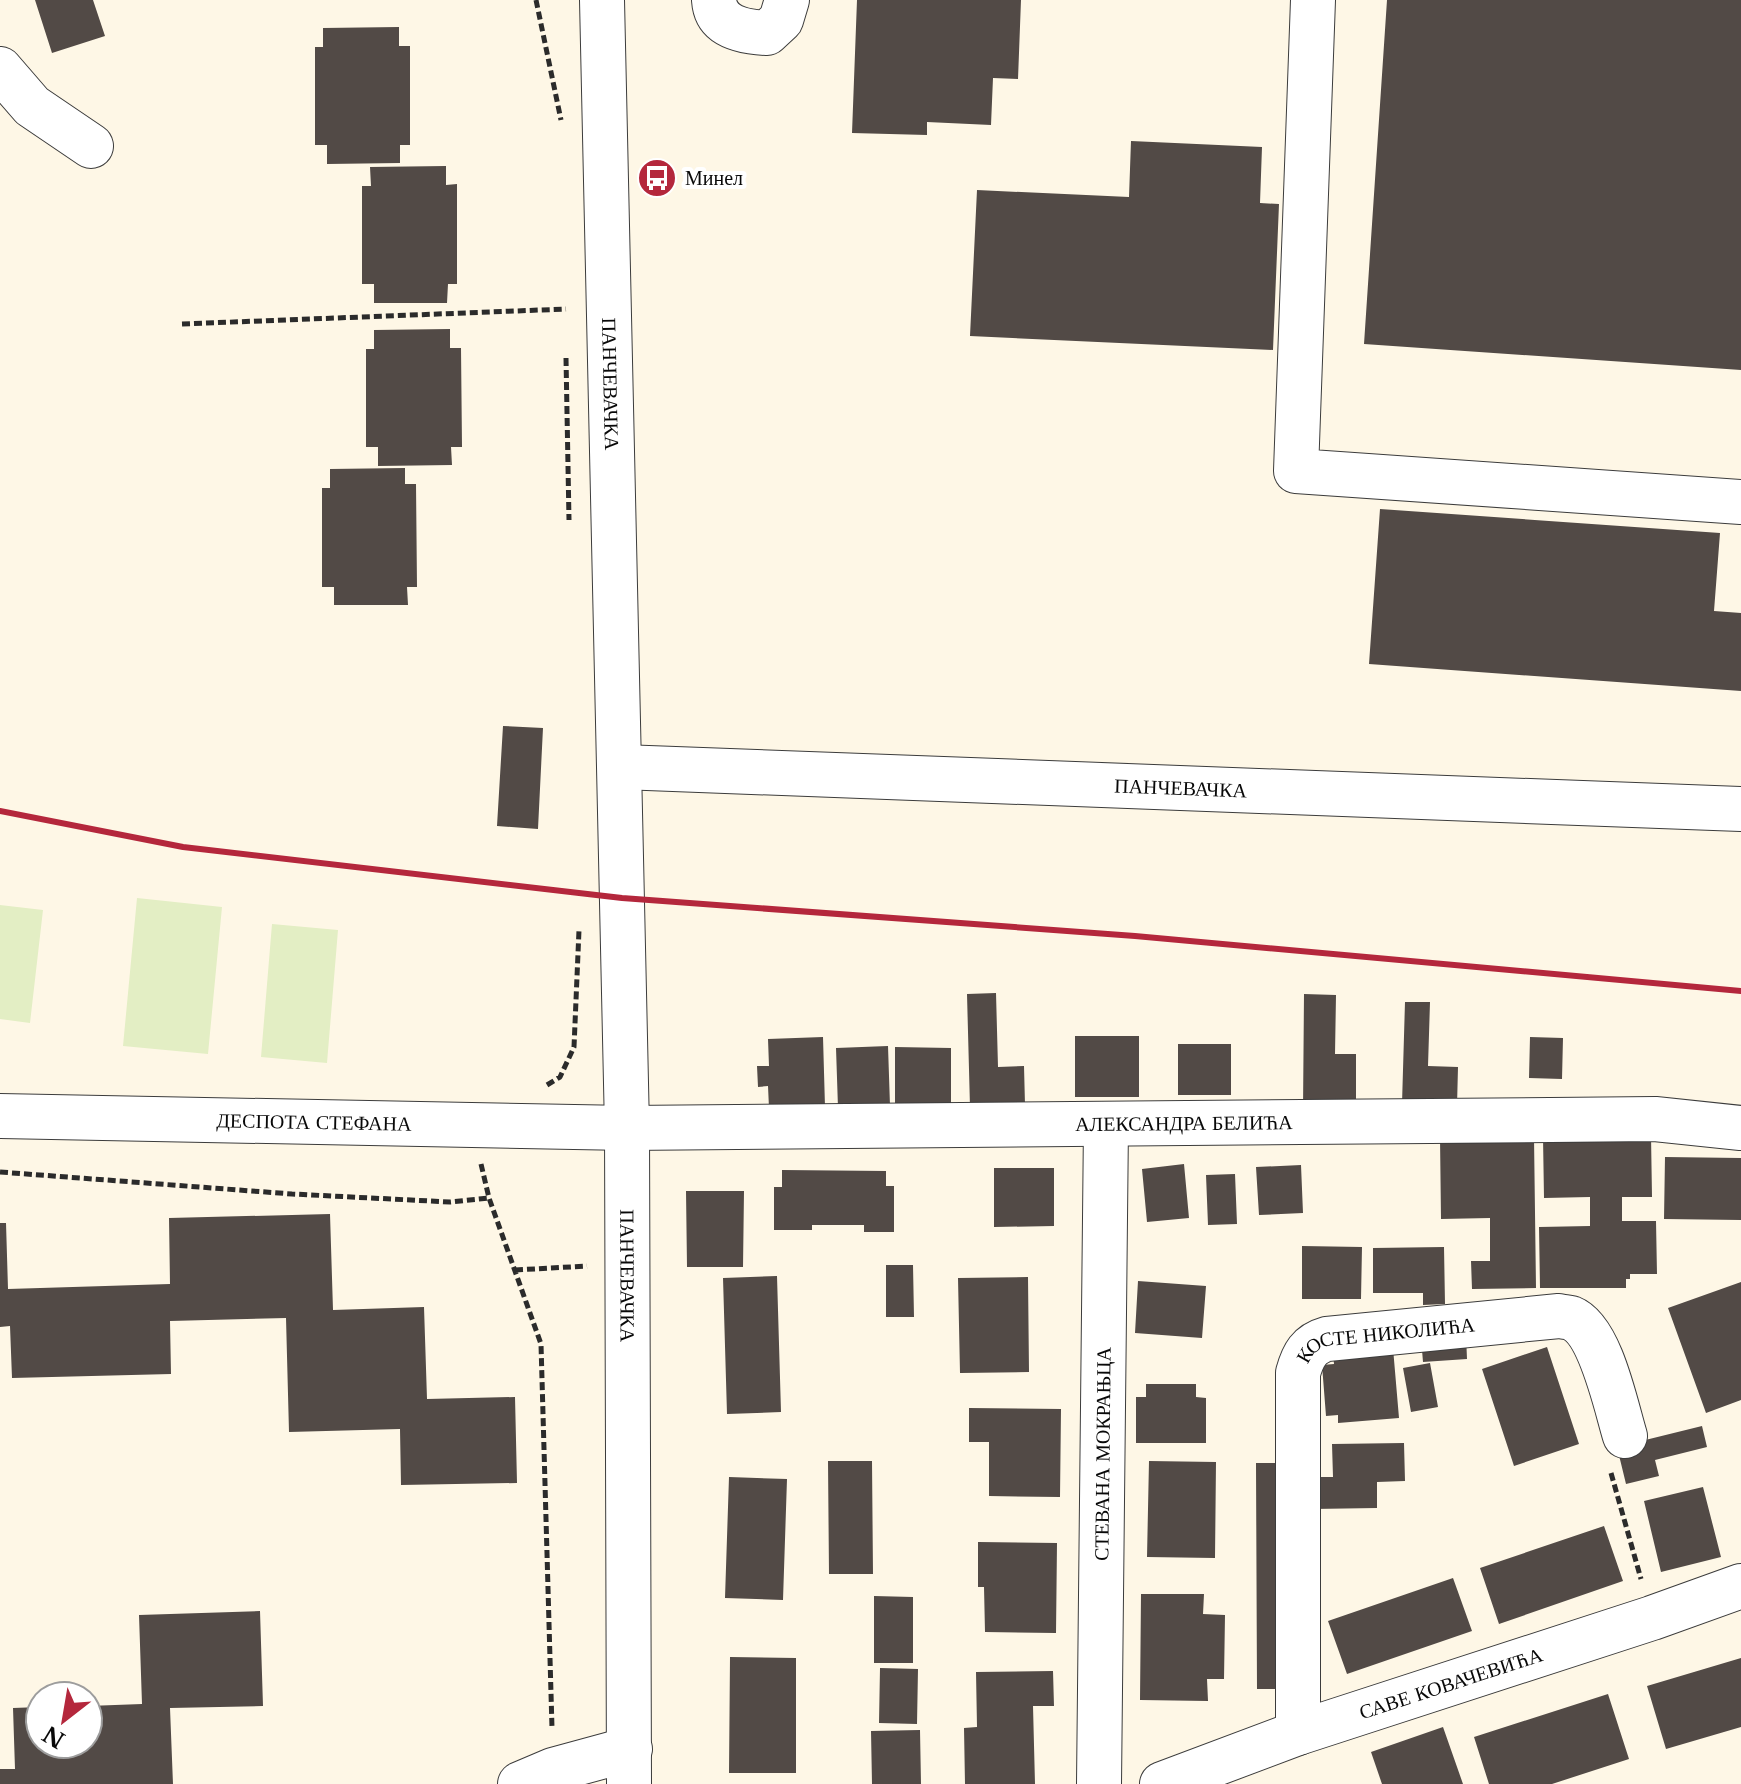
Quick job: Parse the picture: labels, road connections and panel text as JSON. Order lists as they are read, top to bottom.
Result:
{
  "streets": {
    "street": [
      "ПАНЧЕВАЧКА",
      "ДЕСПОТА СТЕФАНА",
      "АЛЕКСАНДРА БЕЛИЋА",
      "КОСТЕ НИКОЛИЋА",
      "СТЕВАНА МОКРАЊЦА",
      "САВЕ КОВАЧЕВИЋА"
    ]
  },
  "crossings": [
    ["ПАНЧЕВАЧКА", "ДЕСПОТА СТЕФАНА"],
    ["ПАНЧЕВАЧКА", "АЛЕКСАНДРА БЕЛИЋА"],
    ["ДЕСПОТА СТЕФАНА", "АЛЕКСАНДРА БЕЛИЋА"],
    ["АЛЕКСАНДРА БЕЛИЋА", "СТЕВАНА МОКРАЊЦА"],
    ["КОСТЕ НИКОЛИЋА", "САВЕ КОВАЧЕВИЋА"]
  ],
  "places": {
    "bus stop": ["Минел"]
  },
  "north": "bottom left"
}
